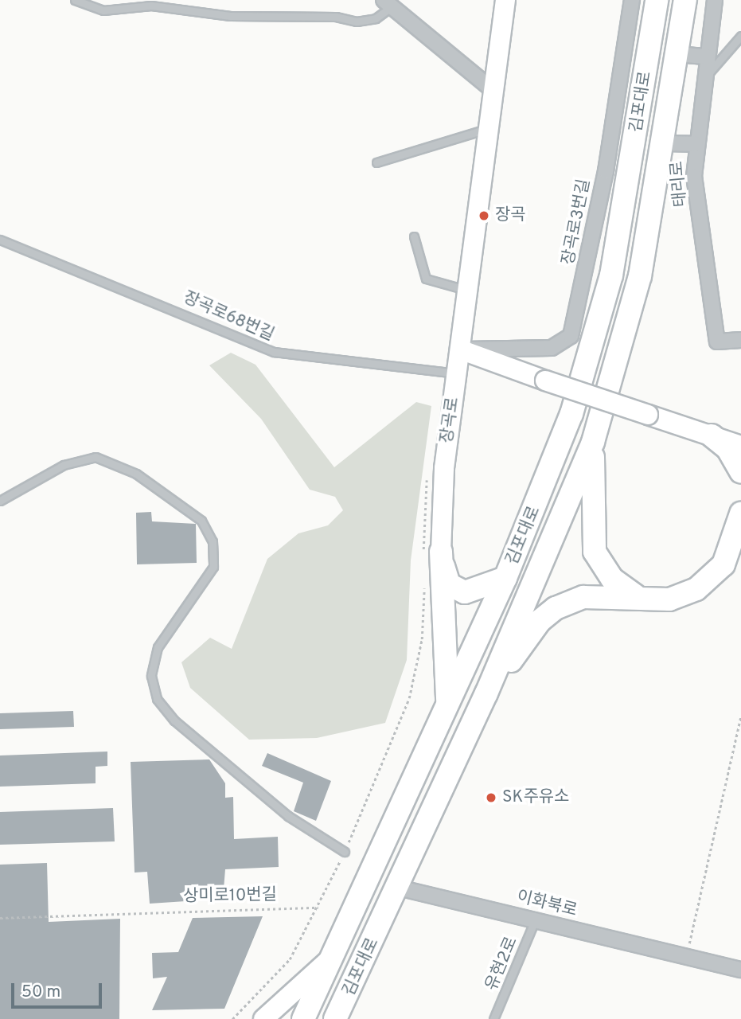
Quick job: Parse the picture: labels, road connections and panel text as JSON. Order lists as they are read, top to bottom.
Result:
{
  "streets": {
    "main road": ["김포대로"],
    "street": [
      "태리로",
      "장곡로3번길",
      "장곡로",
      "이화북로"
    ],
    "lane": ["장곡로68번길", "유현2로"],
    "path": ["상미로10번길"]
  },
  "crossings": [
    ["김포대로", "이화북로"],
    ["장곡로3번길", "장곡로"],
    ["장곡로68번길", "장곡로"],
    ["이화북로", "유현2로"]
  ],
  "places": ["장곡", "SK주유소"],
  "scale_bar": "50 m"
}
